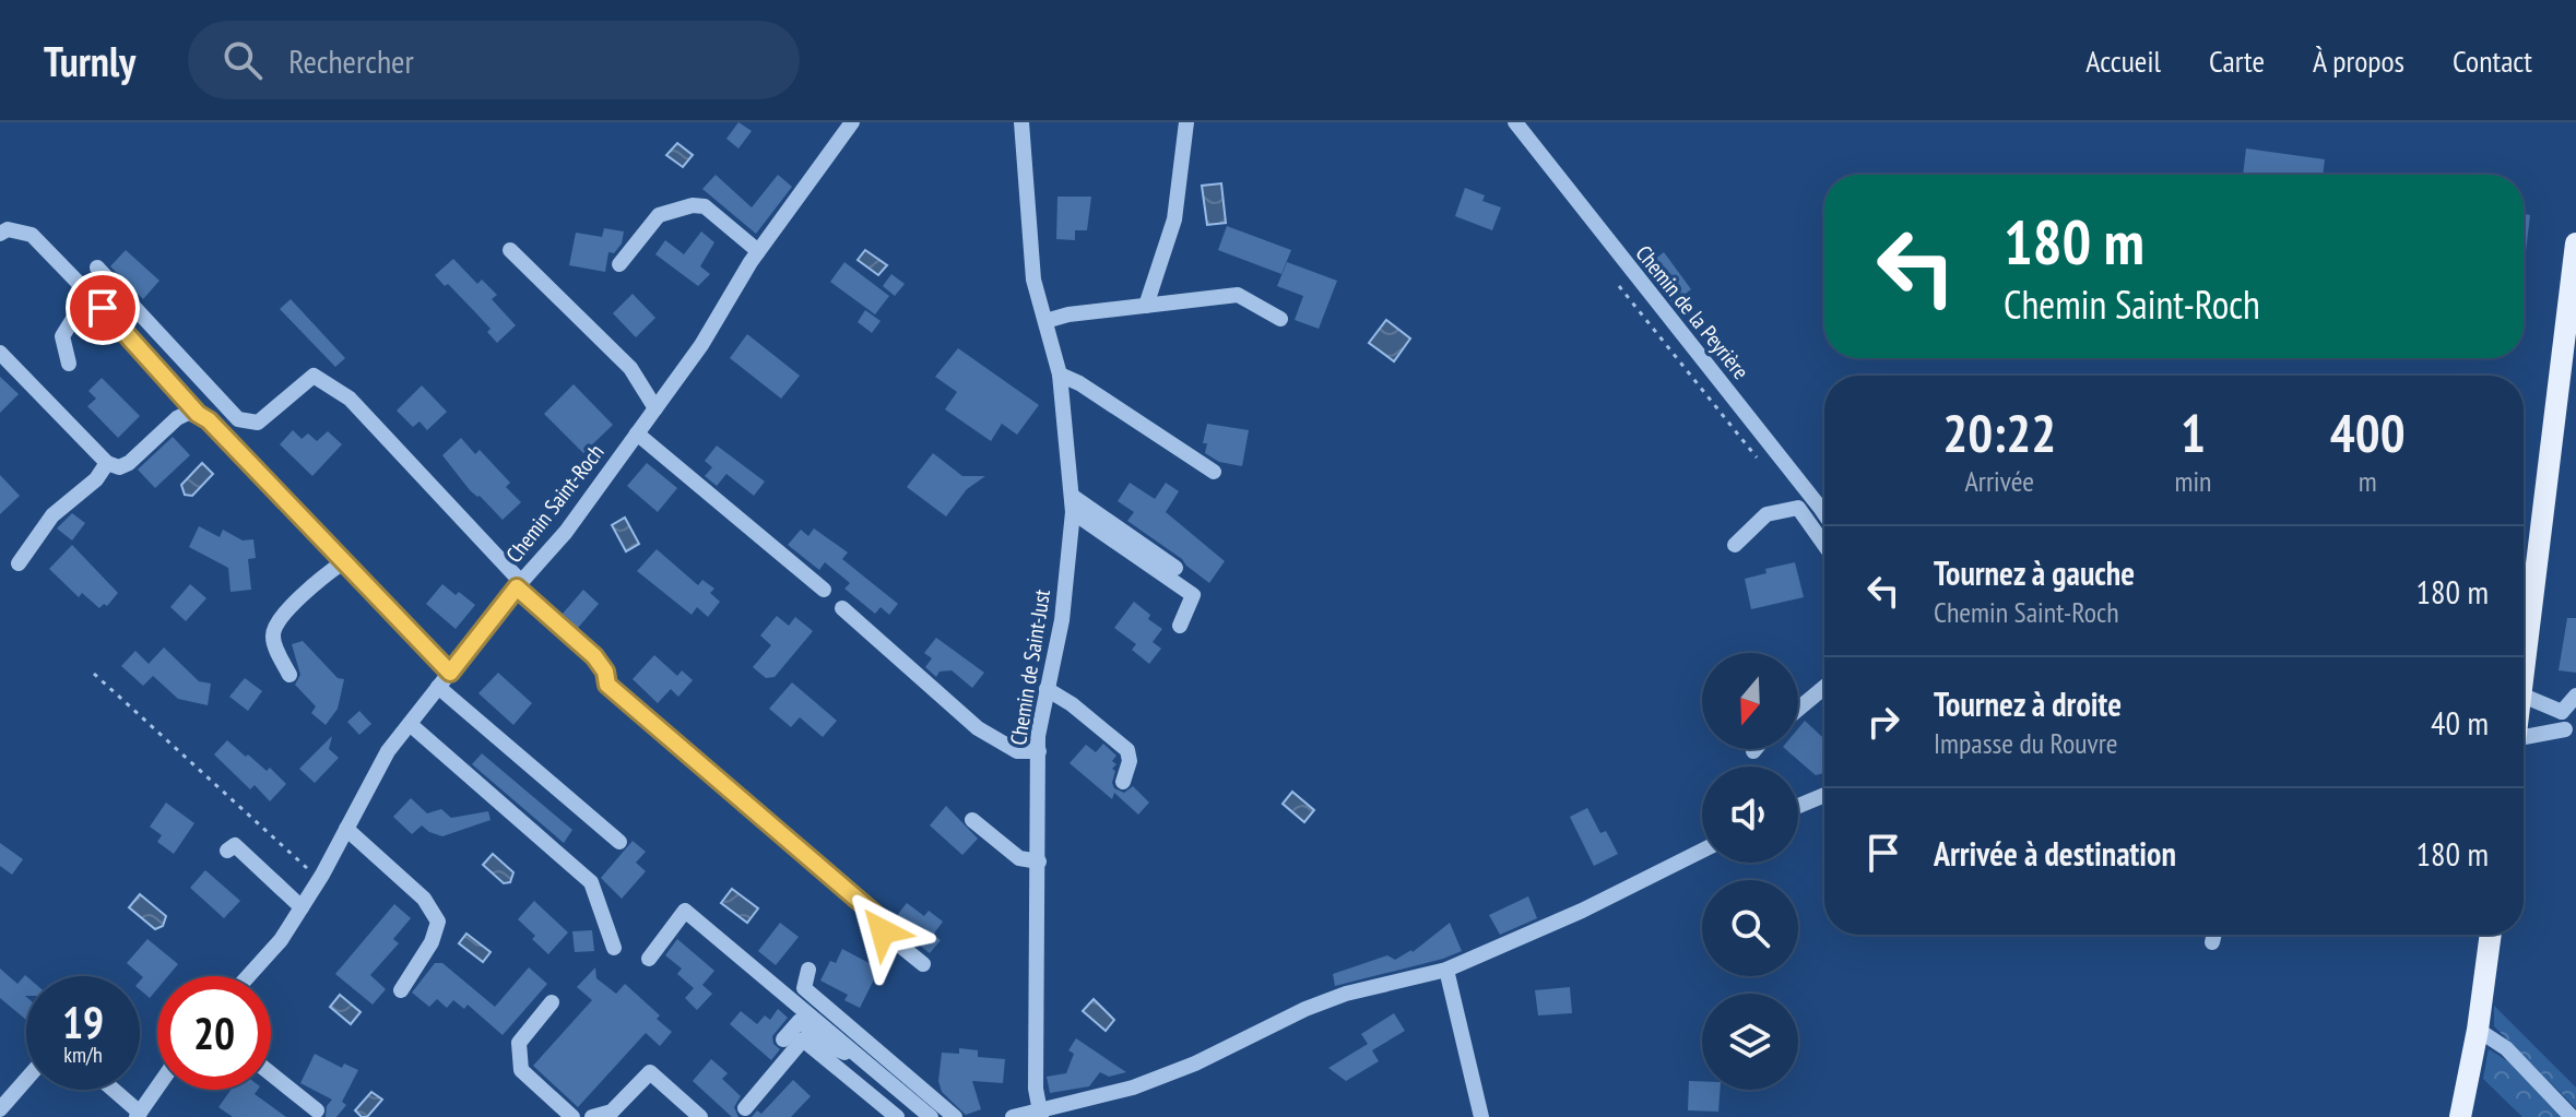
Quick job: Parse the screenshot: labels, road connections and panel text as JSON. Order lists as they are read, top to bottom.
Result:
{
  "streets": {
    "street": ["Chemin de la Peyrière", "Chemin Saint-Roch", "Chemin de Saint-Just"]
  },
  "north": "bottom",
  "page": {
    "header": "Turnly",
    "search": "Rechercher",
    "nav": [
      "Accueil",
      "Carte",
      "À propos",
      "Contact"
    ],
    "turn": ["180 m", "Chemin Saint-Roch"],
    "eta": [
      "20:22",
      "Arrivée",
      "1",
      "min",
      "400",
      "m"
    ],
    "list": [
      {
        "name": "Tournez à gauche",
        "note": "Chemin Saint-Roch",
        "value": "180 m"
      },
      {
        "name": "Tournez à droite",
        "note": "Impasse du Rouvre",
        "value": "40 m"
      },
      {
        "name": "Arrivée à destination",
        "value": "180 m"
      }
    ],
    "speed": "19 km/h",
    "limit": "20"
  }
}
